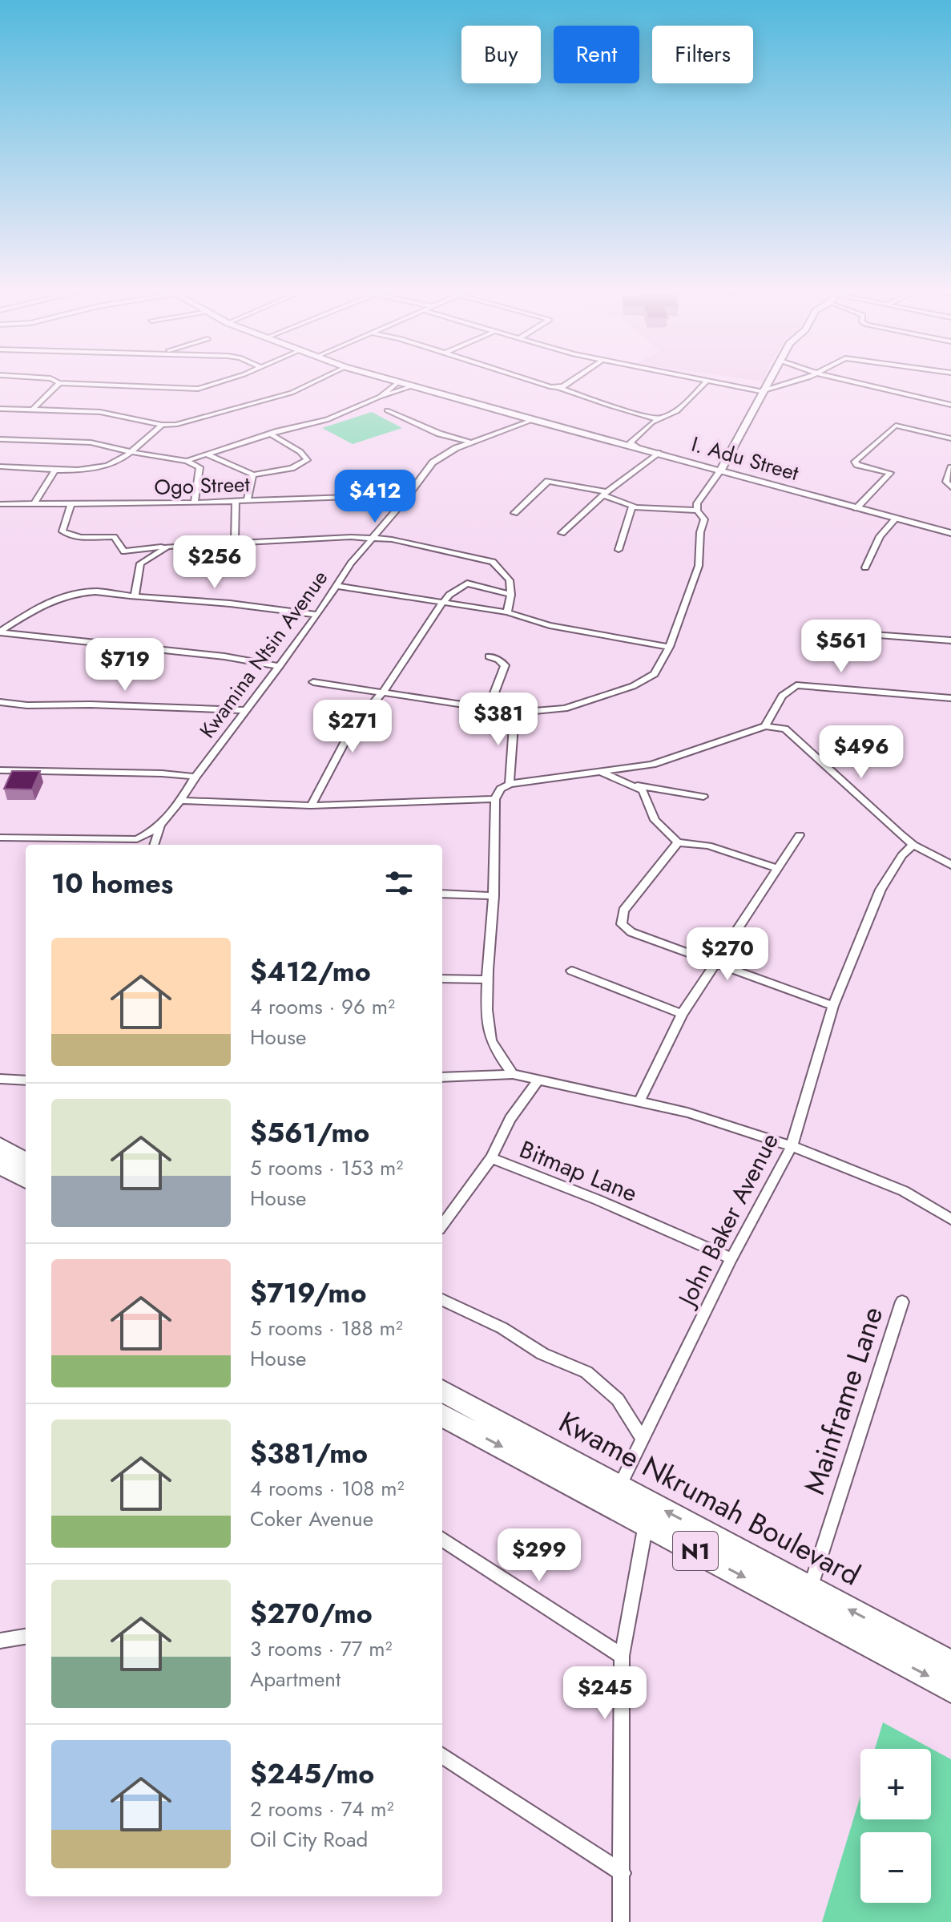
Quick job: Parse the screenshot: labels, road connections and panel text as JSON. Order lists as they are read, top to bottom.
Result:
{
  "streets": {
    "highway": ["Kwame Nkrumah Boulevard", "N1"],
    "street": [
      "I. Adu Street",
      "Ogo Street",
      "Kwamina Ntsin Avenue",
      "Bitmap Lane",
      "John Baker Avenue",
      "Mainframe Lane"
    ]
  },
  "crossings": [
    ["I. Adu Street", "Kwamina Ntsin Avenue"],
    ["Ogo Street", "Kwamina Ntsin Avenue"],
    ["Bitmap Lane", "John Baker Avenue"],
    ["John Baker Avenue", "Kwame Nkrumah Boulevard"],
    ["Mainframe Lane", "Kwame Nkrumah Boulevard"]
  ],
  "page": {
    "chip": ["Buy", "Rent", "Filters"],
    "price": [
      "$412",
      "$256",
      "$561",
      "$719",
      "$381",
      "$271",
      "$496",
      "$270",
      "$299",
      "$245"
    ],
    "heading": "10 homes",
    "list": [
      {
        "name": "$412/mo",
        "note": "4 rooms · 96 m² · House"
      },
      {
        "name": "$561/mo",
        "note": "5 rooms · 153 m² · House"
      },
      {
        "name": "$719/mo",
        "note": "5 rooms · 188 m² · House"
      },
      {
        "name": "$381/mo",
        "note": "4 rooms · 108 m² · Coker Avenue"
      },
      {
        "name": "$270/mo",
        "note": "3 rooms · 77 m² · Apartment"
      },
      {
        "name": "$245/mo",
        "note": "2 rooms · 74 m² · Oil City Road"
      }
    ],
    "map_buttons": ["+", "−"]
  }
}
